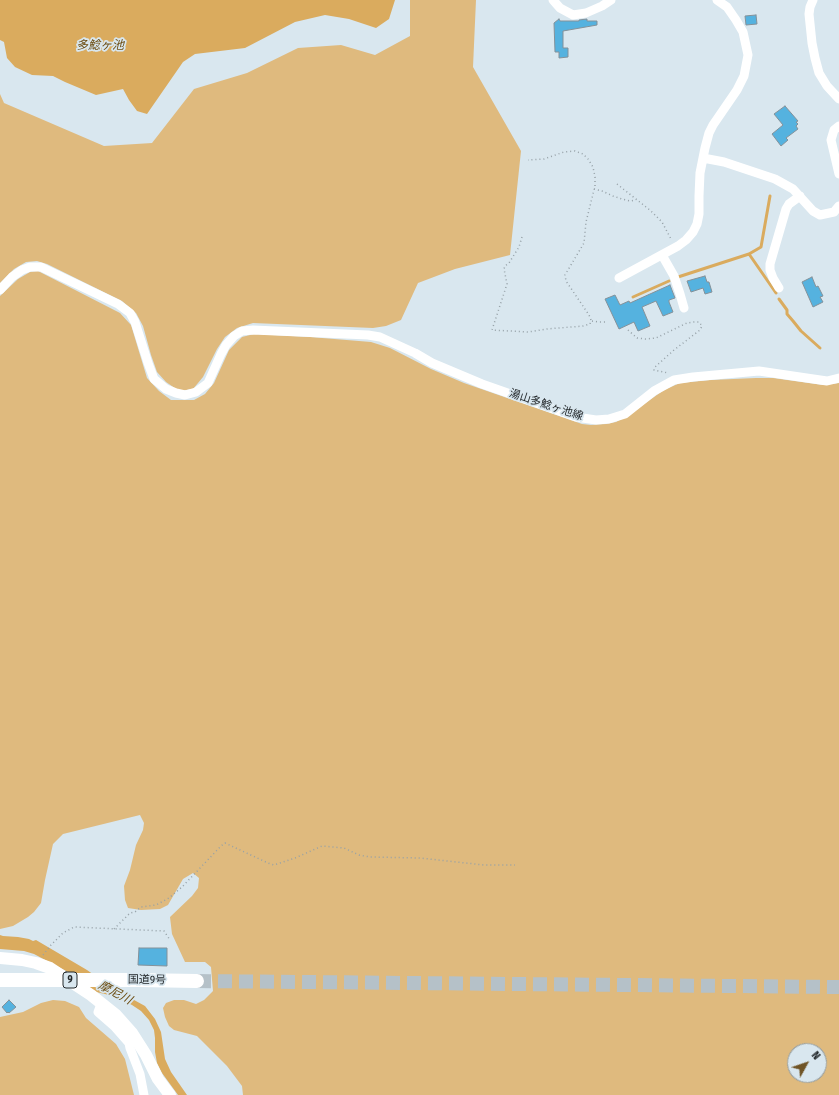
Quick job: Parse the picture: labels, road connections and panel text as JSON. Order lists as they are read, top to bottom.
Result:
{
  "streets": {
    "highway": ["9", "国道9号"],
    "street": ["湯山多鯰ヶ池線"]
  },
  "water": ["多鯰ヶ池", "摩尼川"],
  "north": "top right"
}
